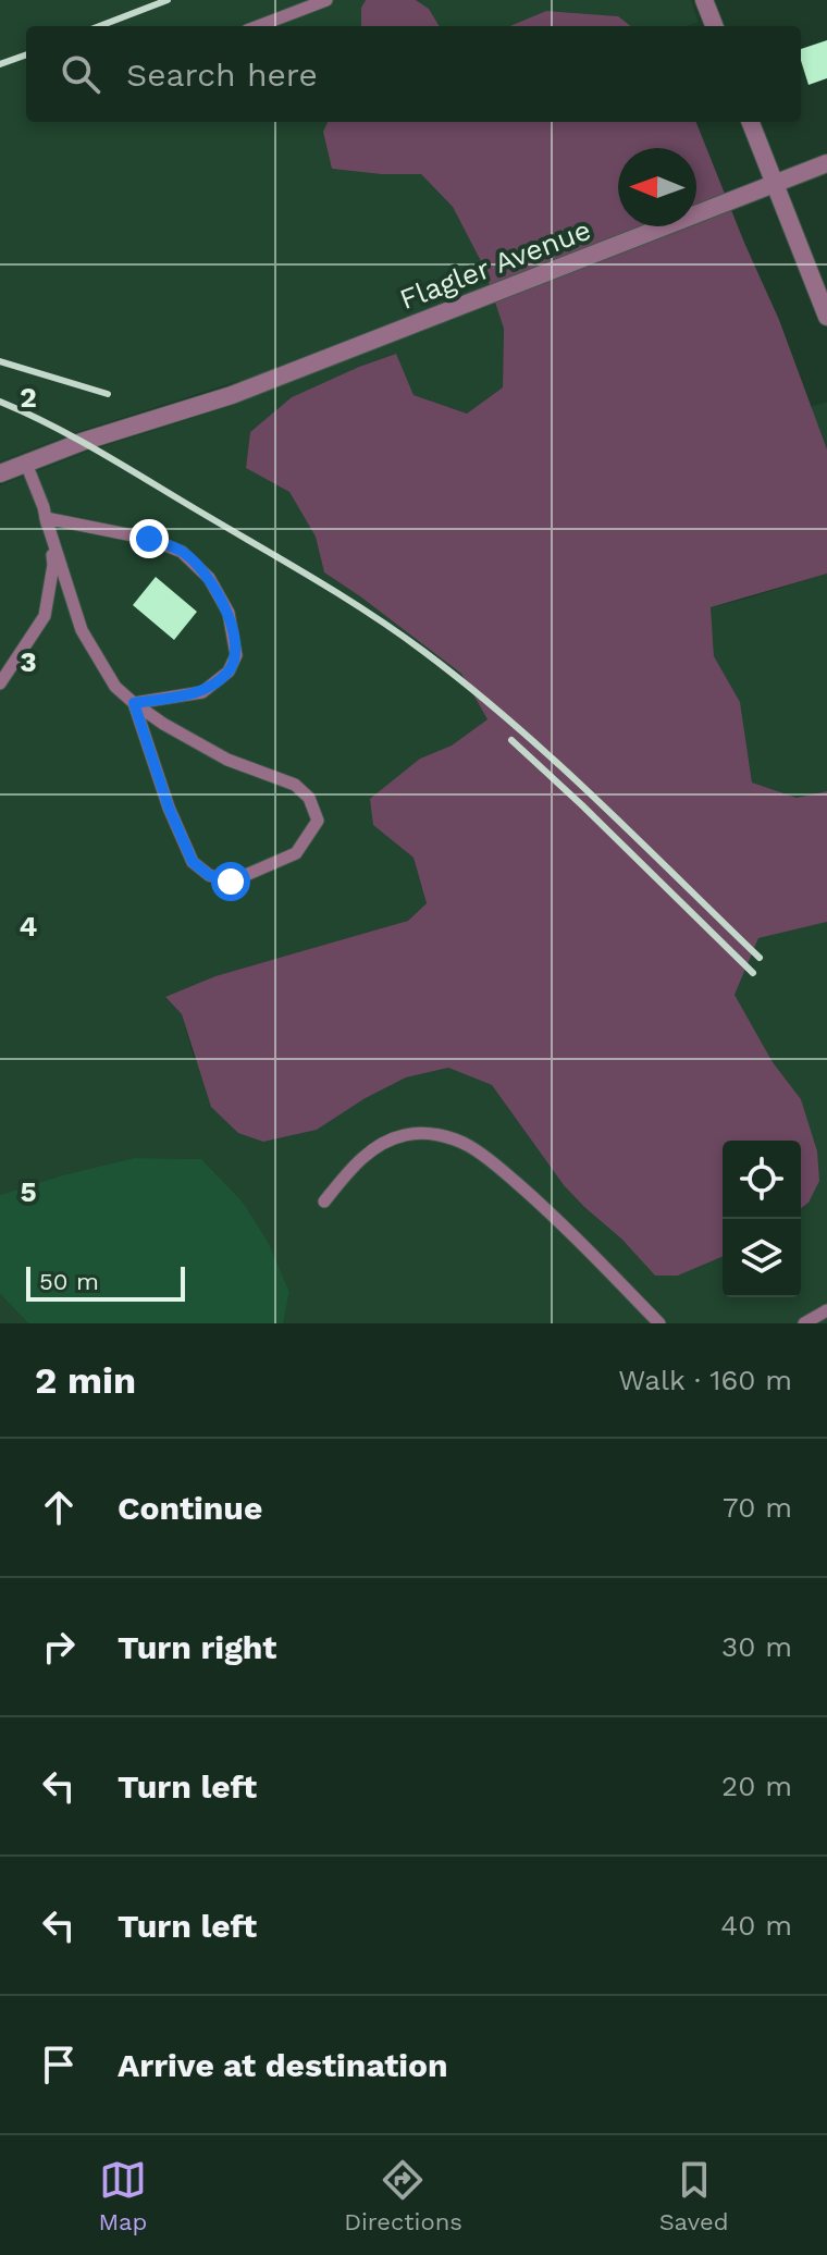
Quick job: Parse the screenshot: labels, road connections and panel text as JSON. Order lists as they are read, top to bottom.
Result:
{
  "streets": {
    "street": ["Flagler Avenue"]
  },
  "scale_bar": "50 m",
  "north": "left",
  "page": {
    "search": "Search here",
    "scale": "50 m",
    "heading": ["2 min", "Walk · 160 m"],
    "list": [
      ["Continue", "70 m"],
      ["Turn right", "30 m"],
      ["Turn left", "20 m"],
      ["Turn left", "40 m"],
      "Arrive at destination"
    ],
    "nav": ["Map", "Directions", "Saved"]
  },
  "grid": {
    "rows": [
      "2",
      "3",
      "4",
      "5"
    ]
  }
}
